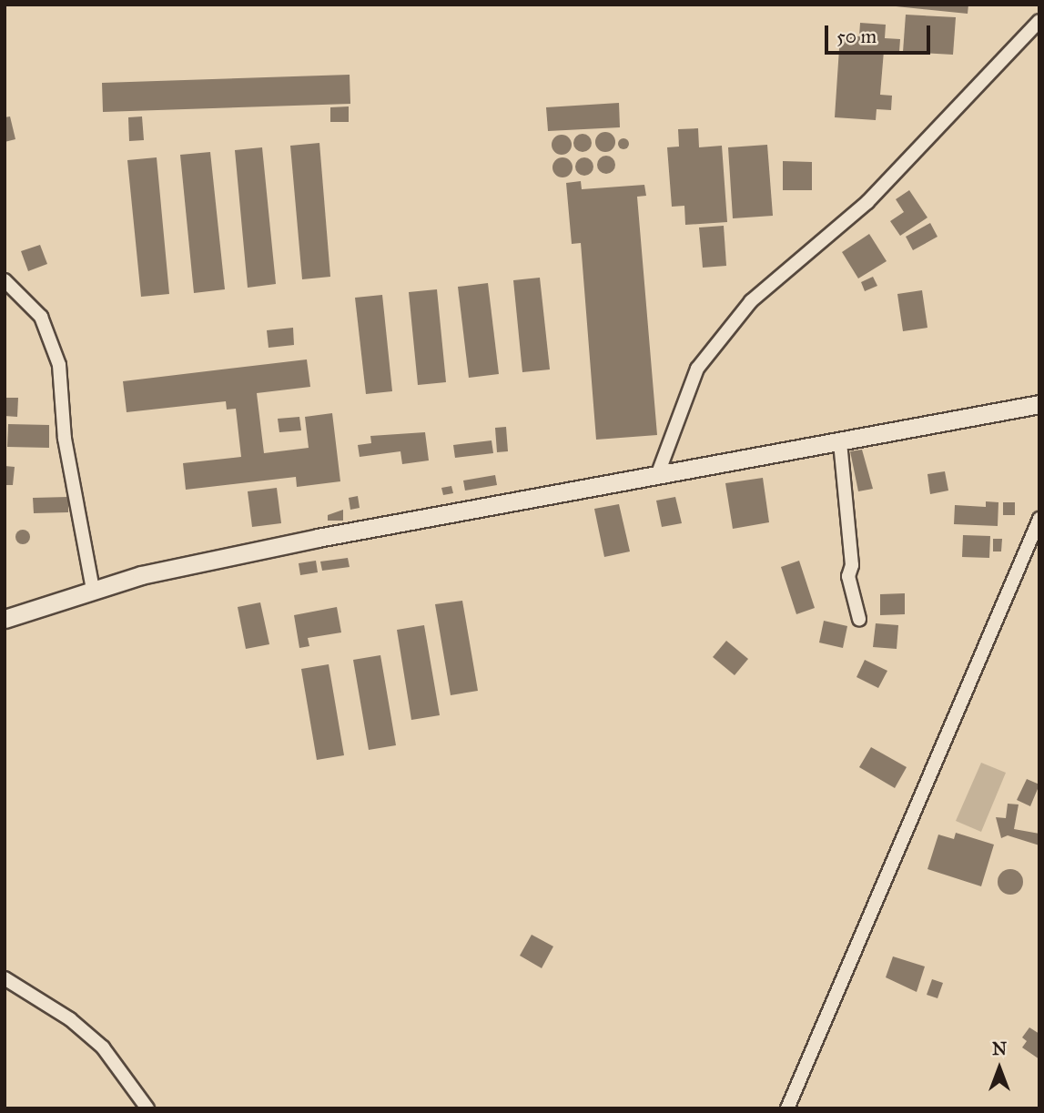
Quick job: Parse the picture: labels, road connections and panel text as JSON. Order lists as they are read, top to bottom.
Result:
{
  "scale_bar": "50 m",
  "north": "top"
}
